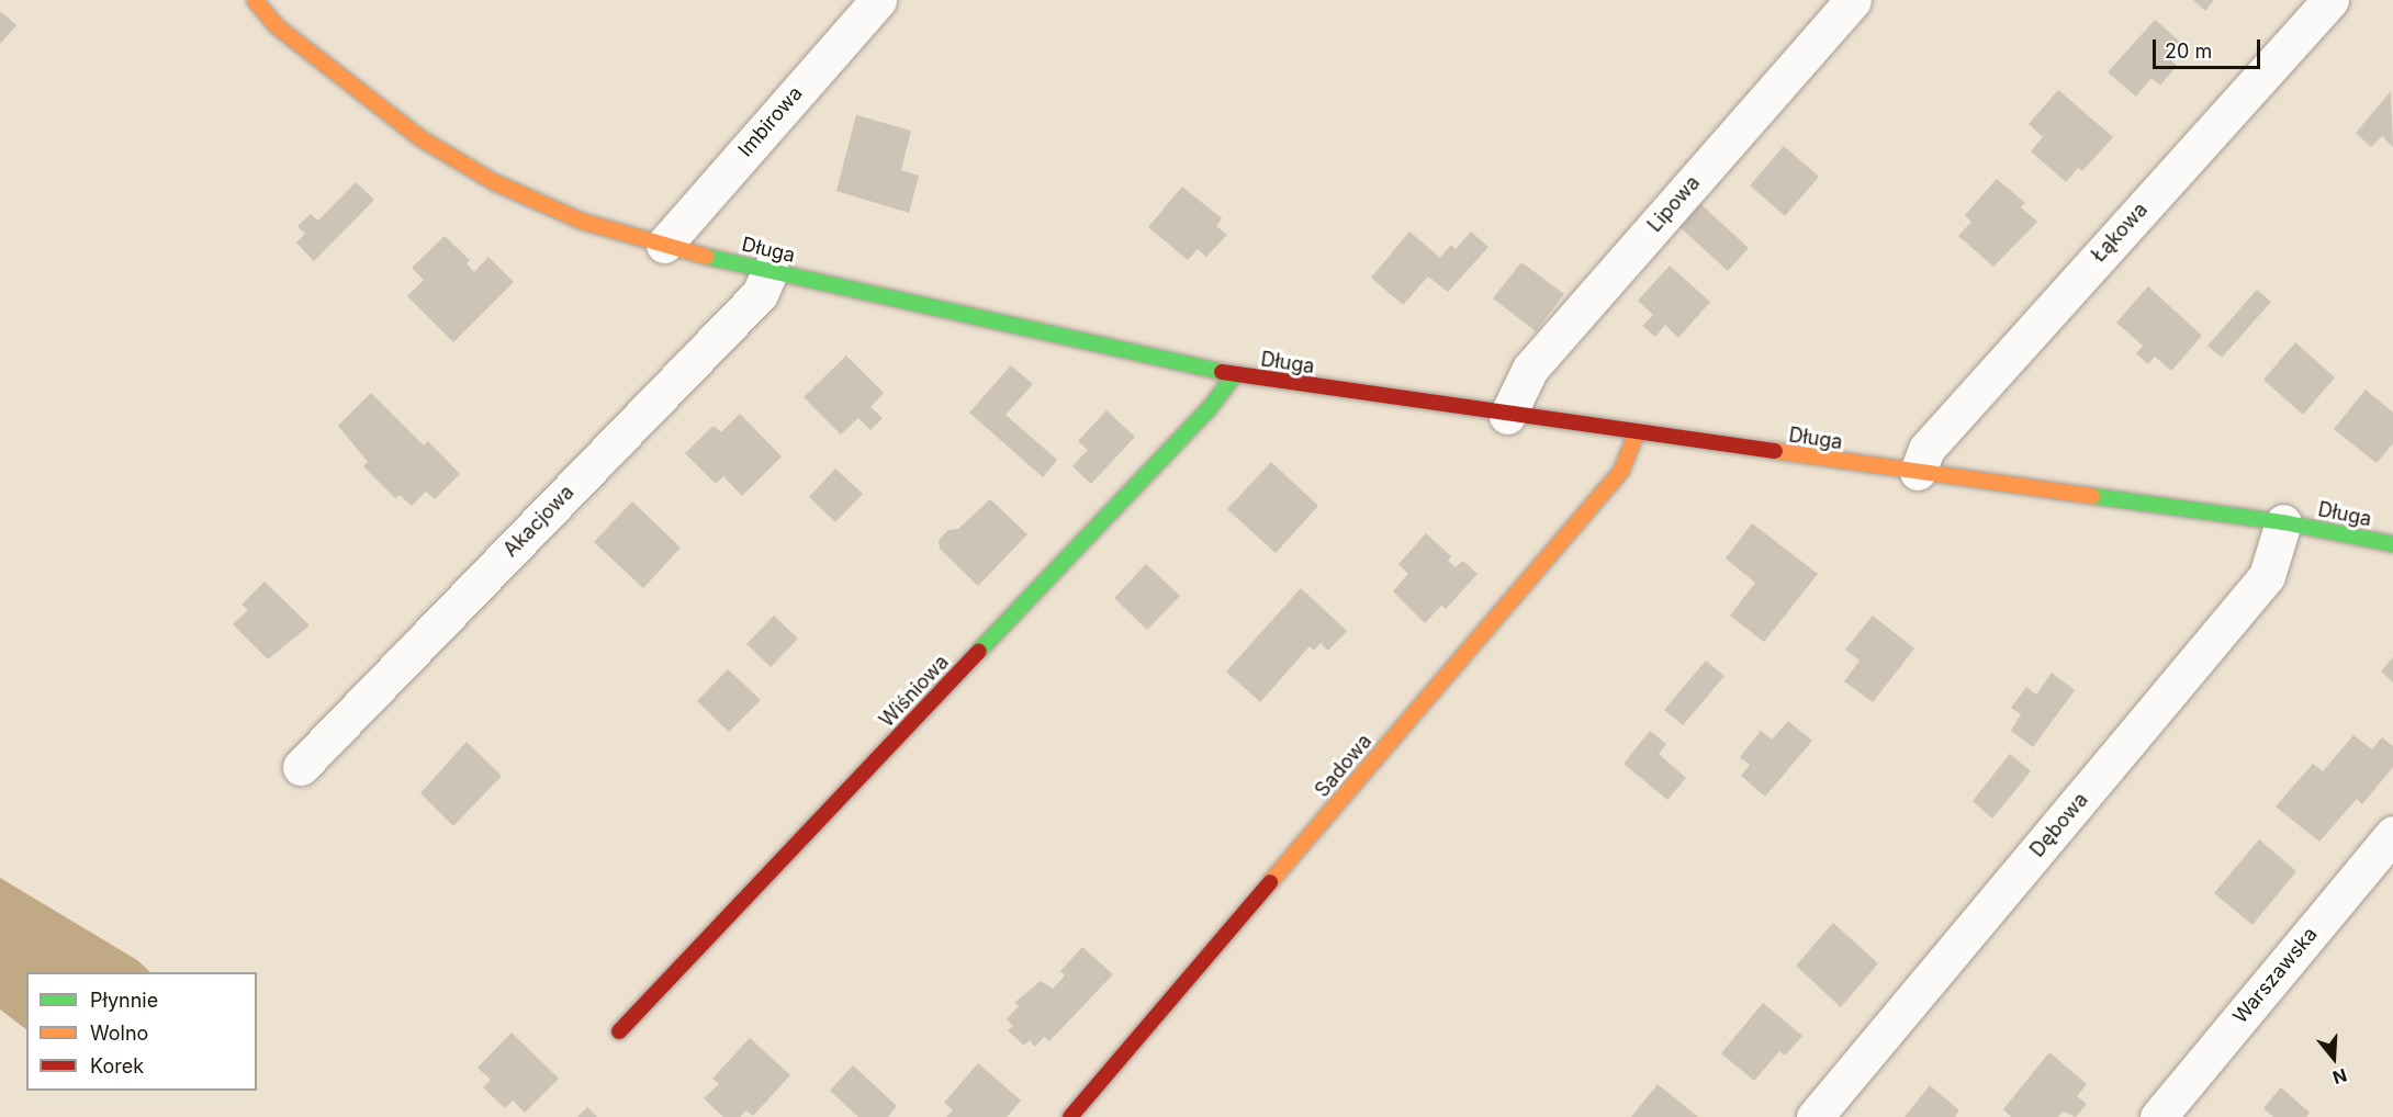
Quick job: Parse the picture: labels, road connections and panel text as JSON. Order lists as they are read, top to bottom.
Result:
{
  "streets": {
    "street": [
      "Imbirowa",
      "Lipowa",
      "Łąkowa",
      "Długa",
      "Akacjowa",
      "Wiśniowa",
      "Sadowa",
      "Dębowa",
      "Warszawska"
    ]
  },
  "crossings": [
    ["Imbirowa", "Długa"],
    ["Lipowa", "Długa"],
    ["Łąkowa", "Długa"],
    ["Długa", "Akacjowa"],
    ["Długa", "Wiśniowa"],
    ["Długa", "Sadowa"],
    ["Długa", "Dębowa"]
  ],
  "legend": ["Płynnie", "Wolno", "Korek"],
  "scale_bar": "20 m",
  "north": "bottom"
}
